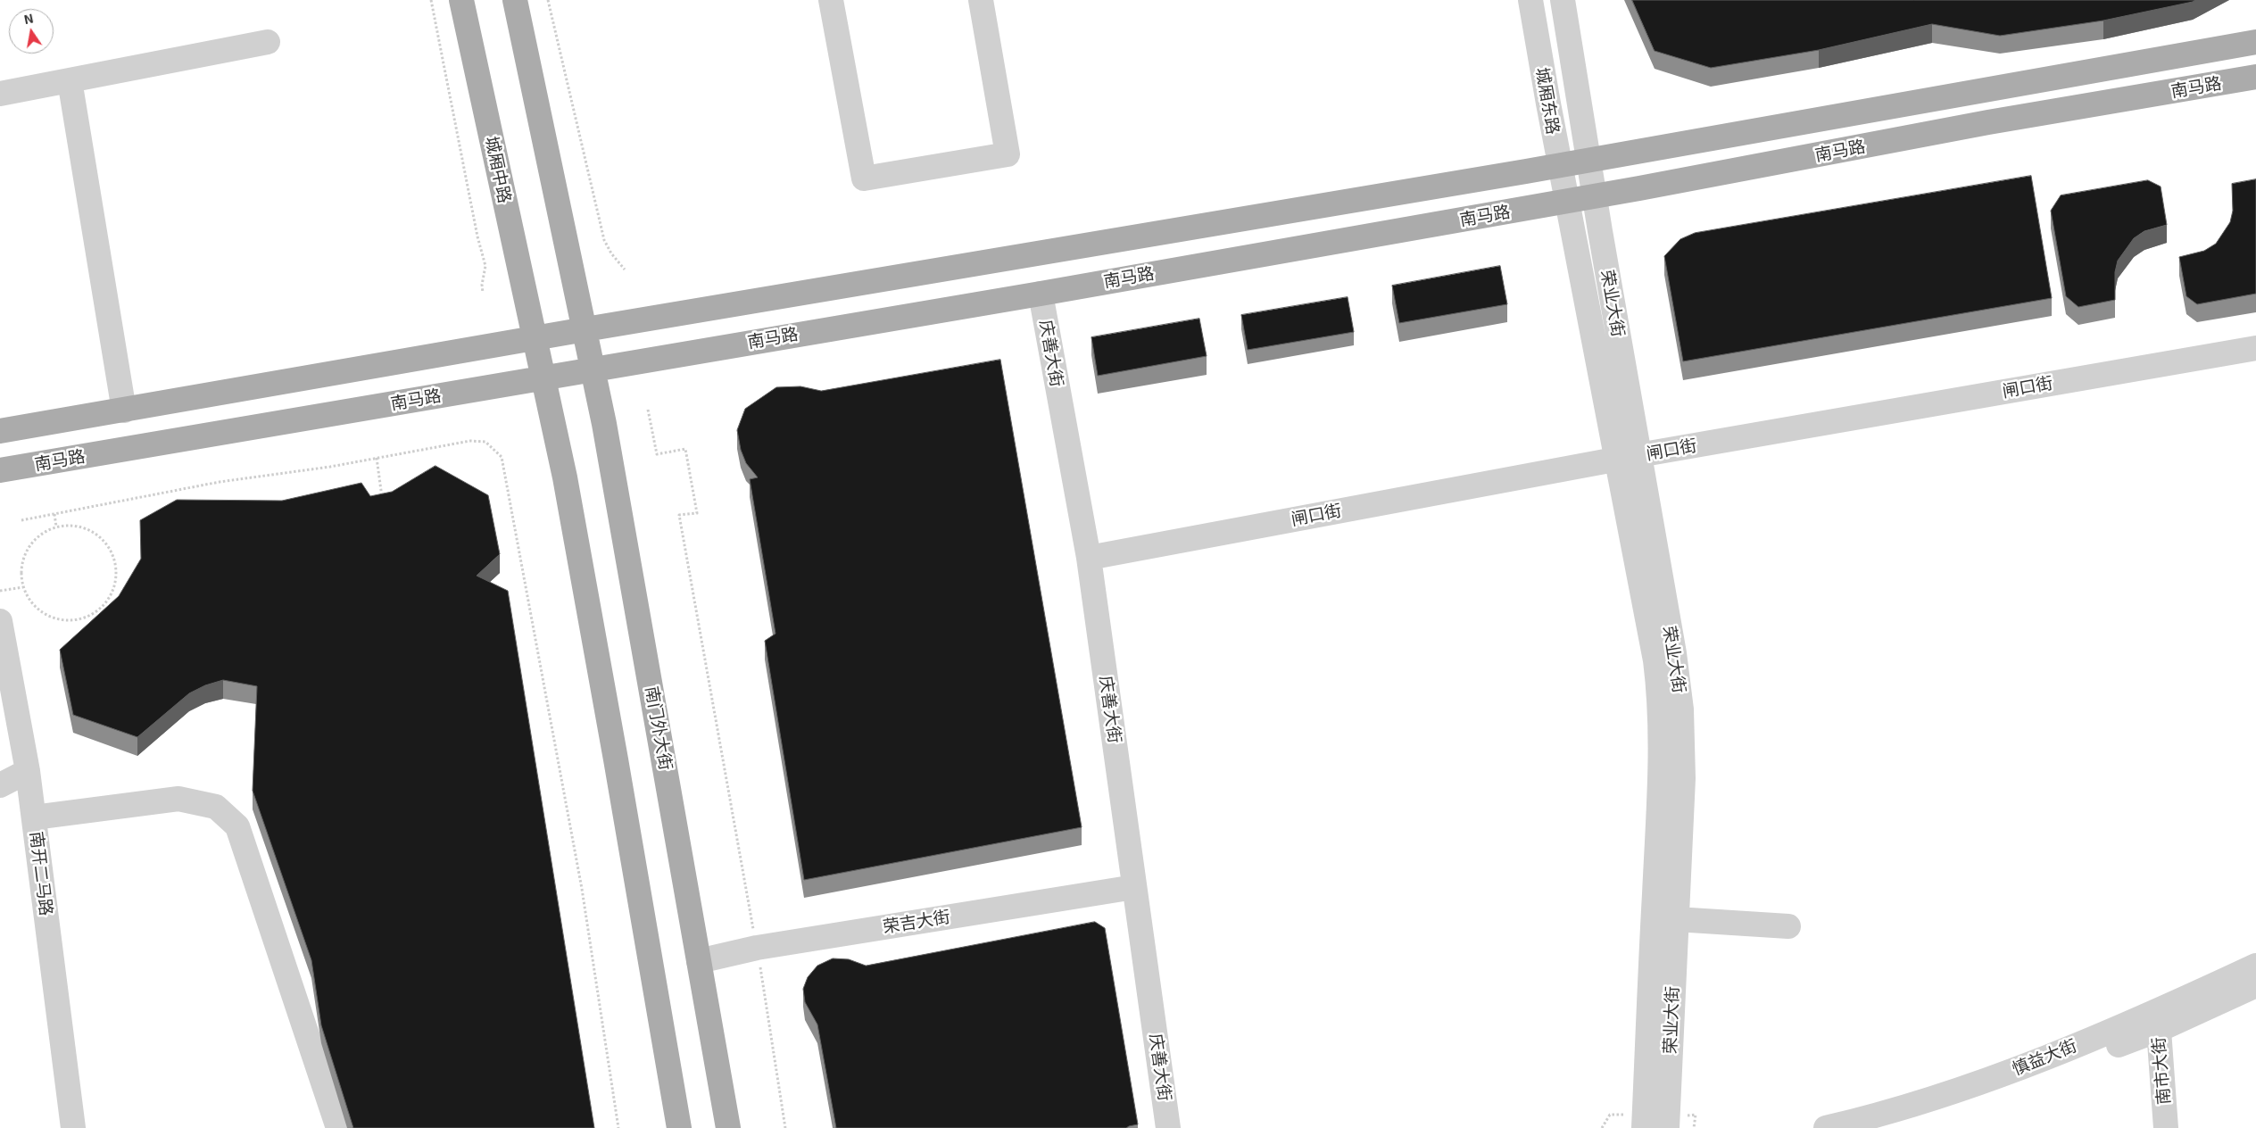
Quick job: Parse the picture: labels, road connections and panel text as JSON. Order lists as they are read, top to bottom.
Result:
{
  "streets": {
    "main road": ["南马路", "城厢中路", "南门外大街"],
    "street": [
      "城厢东路",
      "荣业大街",
      "庆善大街",
      "闸口街",
      "南开二马路",
      "荣吉大街",
      "慎益大街",
      "南市大街"
    ]
  },
  "crossings": [
    ["南马路", "城厢东路"],
    ["南马路", "城厢中路"],
    ["南马路", "荣业大街"],
    ["南马路", "庆善大街"],
    ["南马路", "南门外大街"],
    ["城厢东路", "荣业大街"],
    ["荣业大街", "闸口街"],
    ["庆善大街", "闸口街"],
    ["庆善大街", "荣吉大街"],
    ["南门外大街", "荣吉大街"],
    ["慎益大街", "南市大街"]
  ],
  "north": "top"
}
